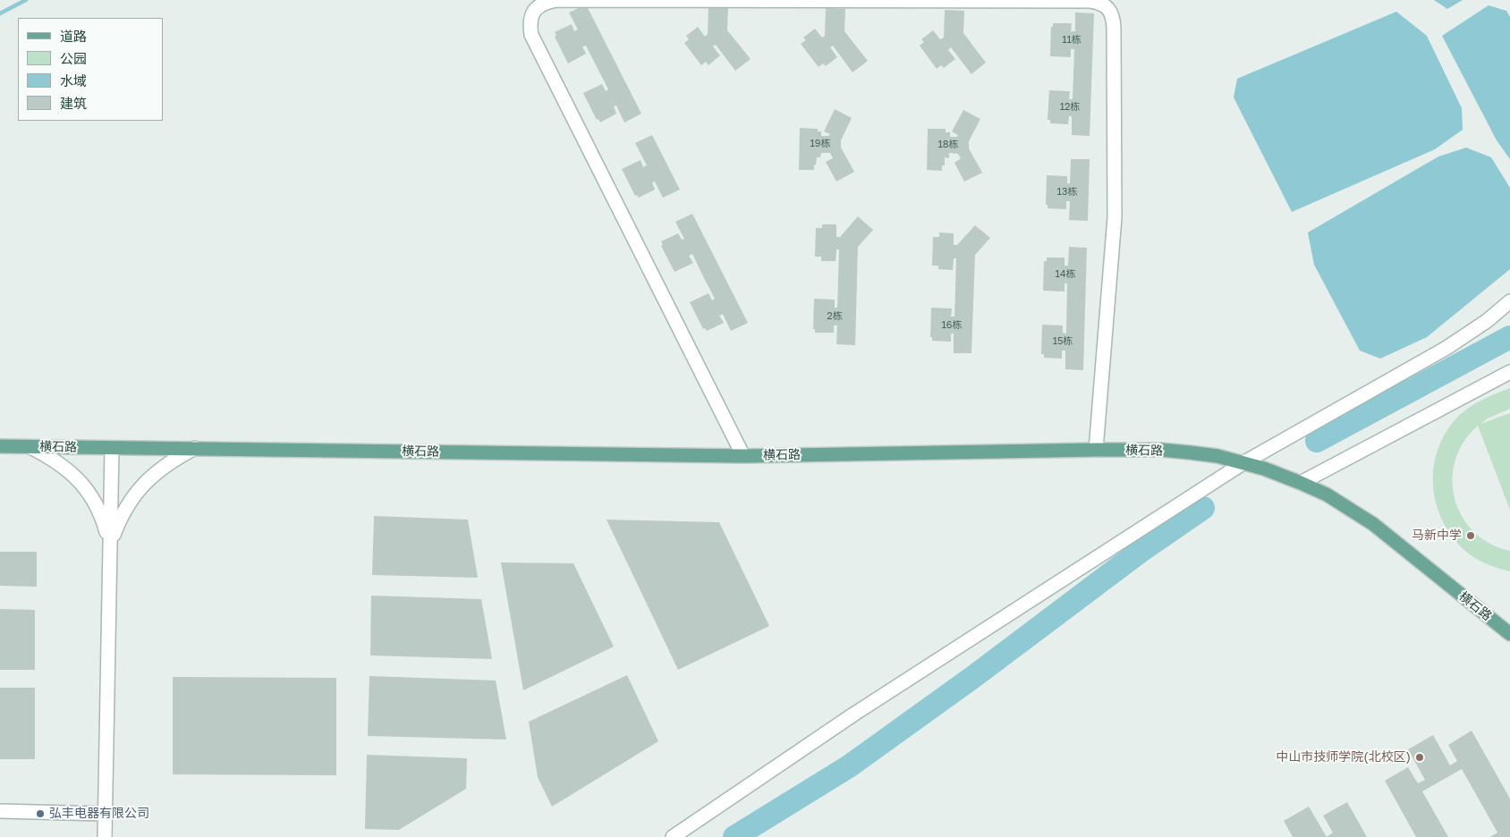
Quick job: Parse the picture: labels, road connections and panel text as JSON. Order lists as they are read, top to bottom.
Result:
{
  "streets": {
    "main road": ["横石路"]
  },
  "places": ["马新中学", "中山市技师学院(北校区)", "弘丰电器有限公司"],
  "house_numbers": [
    "11栋",
    "12栋",
    "19栋",
    "18栋",
    "13栋",
    "14栋",
    "2栋",
    "16栋",
    "15栋"
  ],
  "legend": [
    "道路",
    "公园",
    "水域",
    "建筑"
  ]
}
